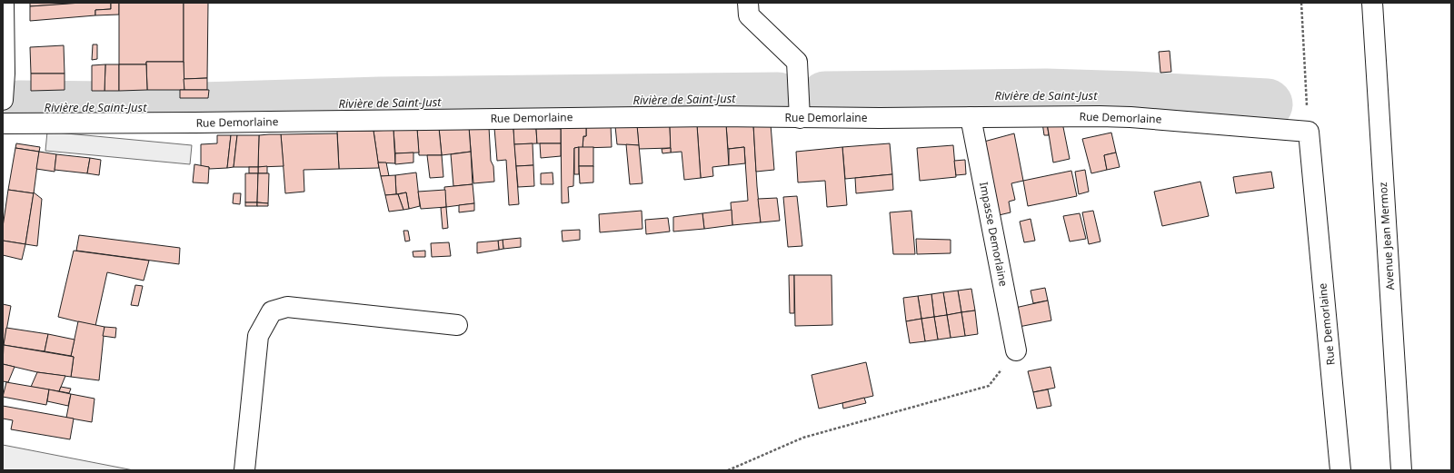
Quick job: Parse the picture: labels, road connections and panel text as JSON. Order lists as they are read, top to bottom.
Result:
{
  "streets": {
    "street": ["Rue Demorlaine", "Impasse Demorlaine", "Avenue Jean Mermoz"]
  },
  "crossings": [
    ["Rue Demorlaine", "Impasse Demorlaine"]
  ],
  "water": ["Rivière de Saint-Just"]
}
